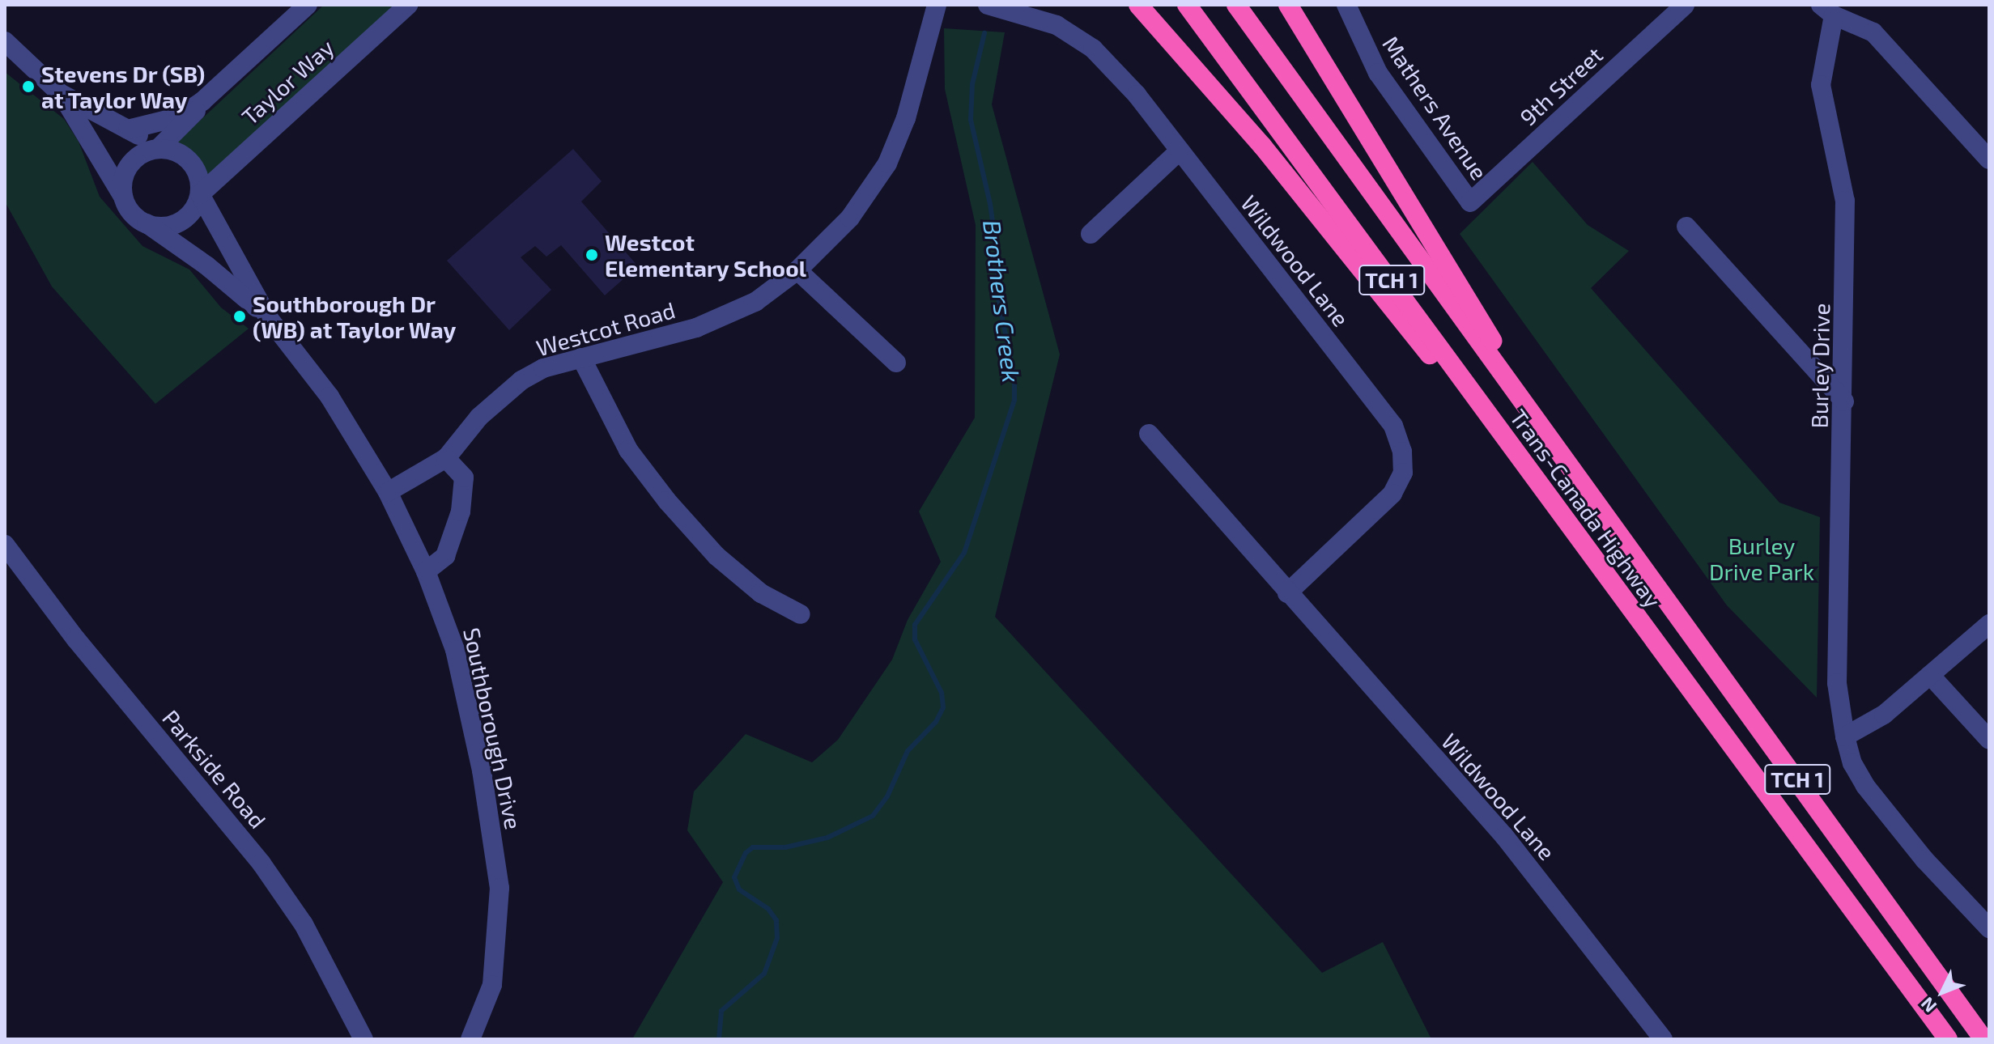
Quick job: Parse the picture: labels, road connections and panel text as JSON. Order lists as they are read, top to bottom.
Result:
{
  "streets": {
    "highway": ["TCH 1", "Trans-Canada Highway"],
    "street": [
      "Taylor Way",
      "9th Street",
      "Mathers Avenue",
      "Wildwood Lane",
      "Westcot Road",
      "Burley Drive",
      "Southborough Drive",
      "Parkside Road"
    ]
  },
  "crossings": [
    ["Taylor Way", "Southborough Drive"],
    ["9th Street", "Mathers Avenue"],
    ["Westcot Road", "Southborough Drive"]
  ],
  "water": ["Brothers Creek"],
  "parks": ["Burley Drive Park"],
  "places": ["Stevens Dr (SB) at Taylor Way", "Westcot Elementary School", "Southborough Dr (WB) at Taylor Way"],
  "north": "bottom left"
}
